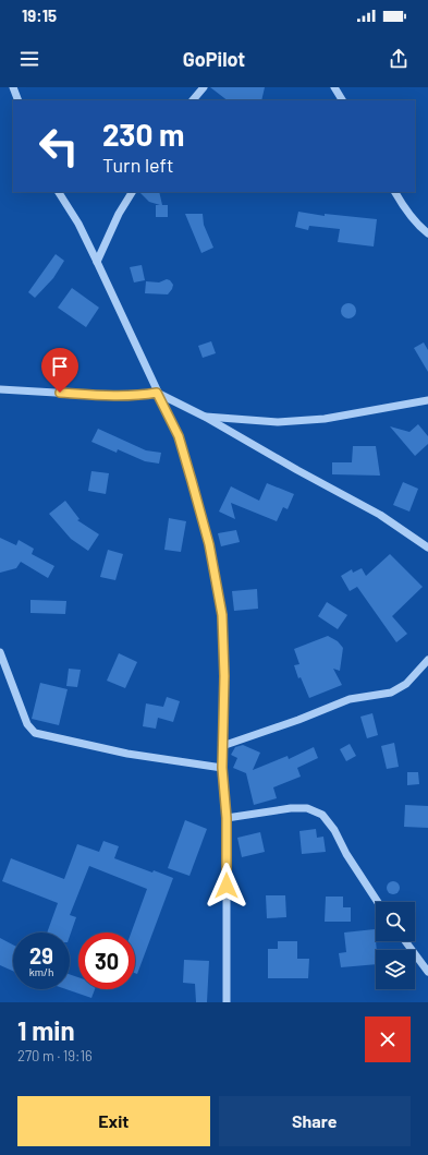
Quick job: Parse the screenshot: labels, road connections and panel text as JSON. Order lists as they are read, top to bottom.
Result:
{
  "page": {
    "status": "19:15",
    "header": "GoPilot",
    "turn": ["230 m", "Turn left"],
    "speed": "29 km/h",
    "limit": "30",
    "heading": ["1 min", "270 m · 19:16"],
    "buttons": ["Exit", "Share"]
  }
}
